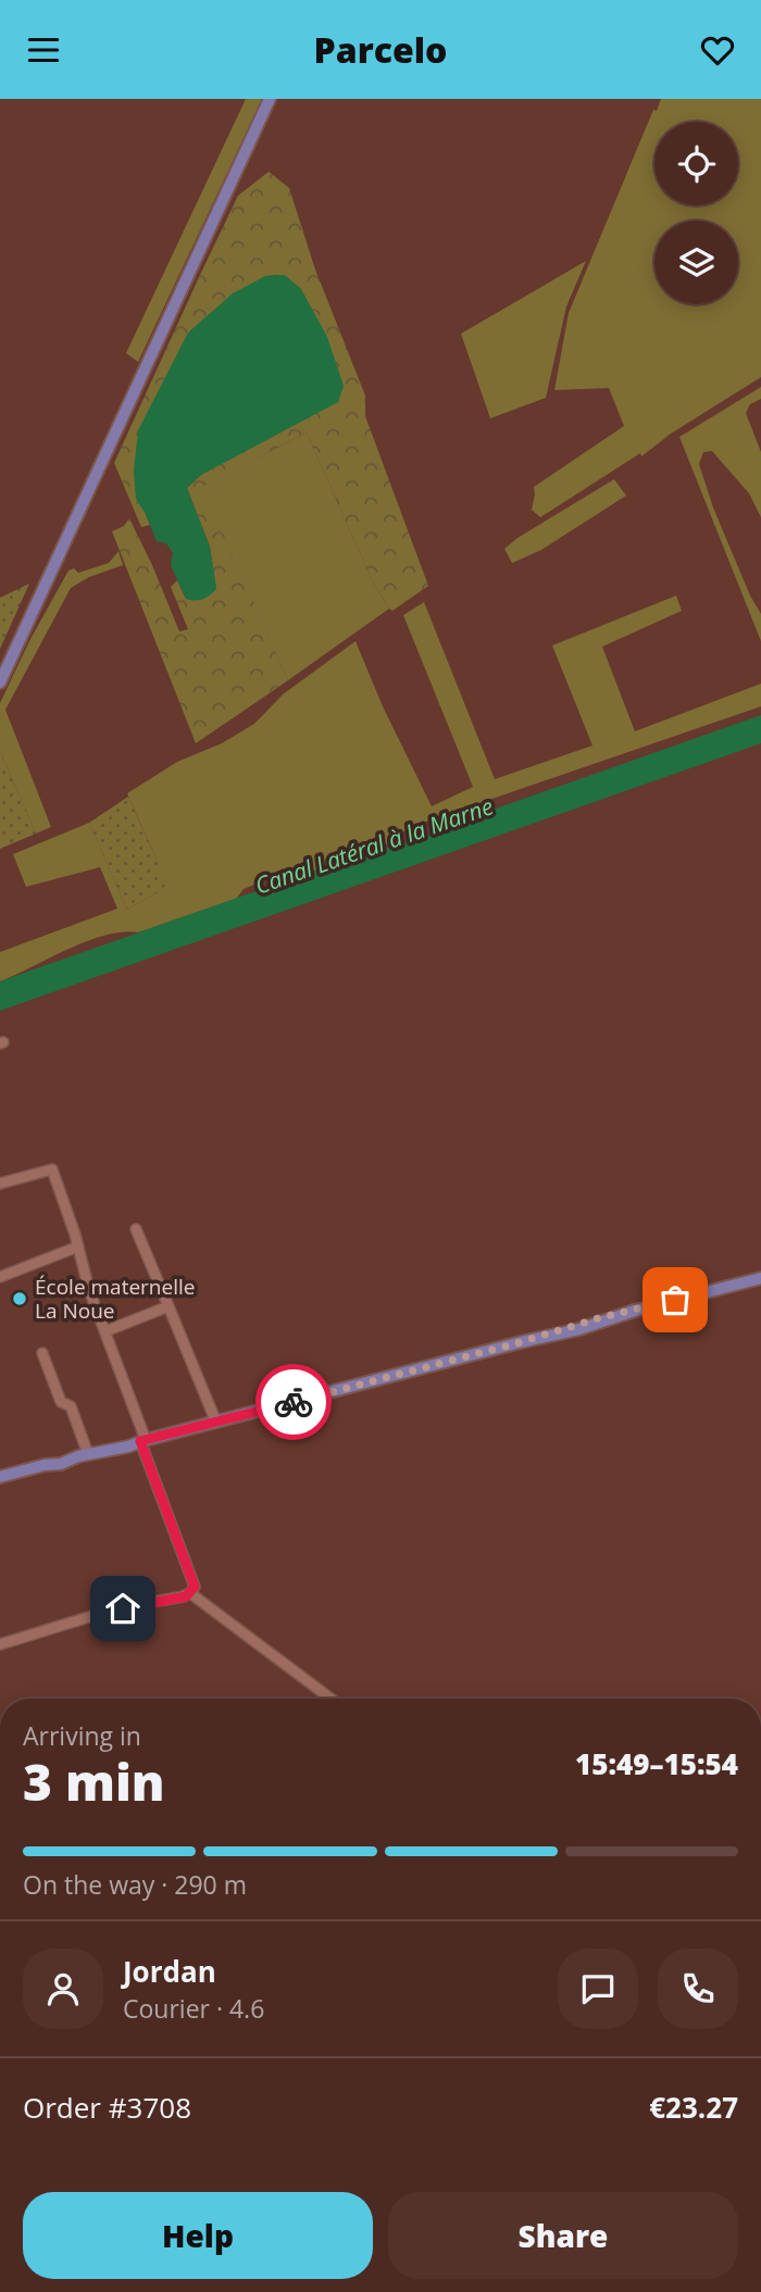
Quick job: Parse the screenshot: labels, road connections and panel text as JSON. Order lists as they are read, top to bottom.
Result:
{
  "water": ["Canal Latéral à la Marne"],
  "places": ["École maternelle La Noue"],
  "page": {
    "header": "Parcelo",
    "heading": ["3 min", "Arriving in", "15:49–15:54"],
    "panel": [
      "Jordan",
      "Courier · 4.6",
      "Order #3708",
      "€23.27"
    ],
    "bar": "On the way · 290 m",
    "buttons": ["Help", "Share"]
  }
}
